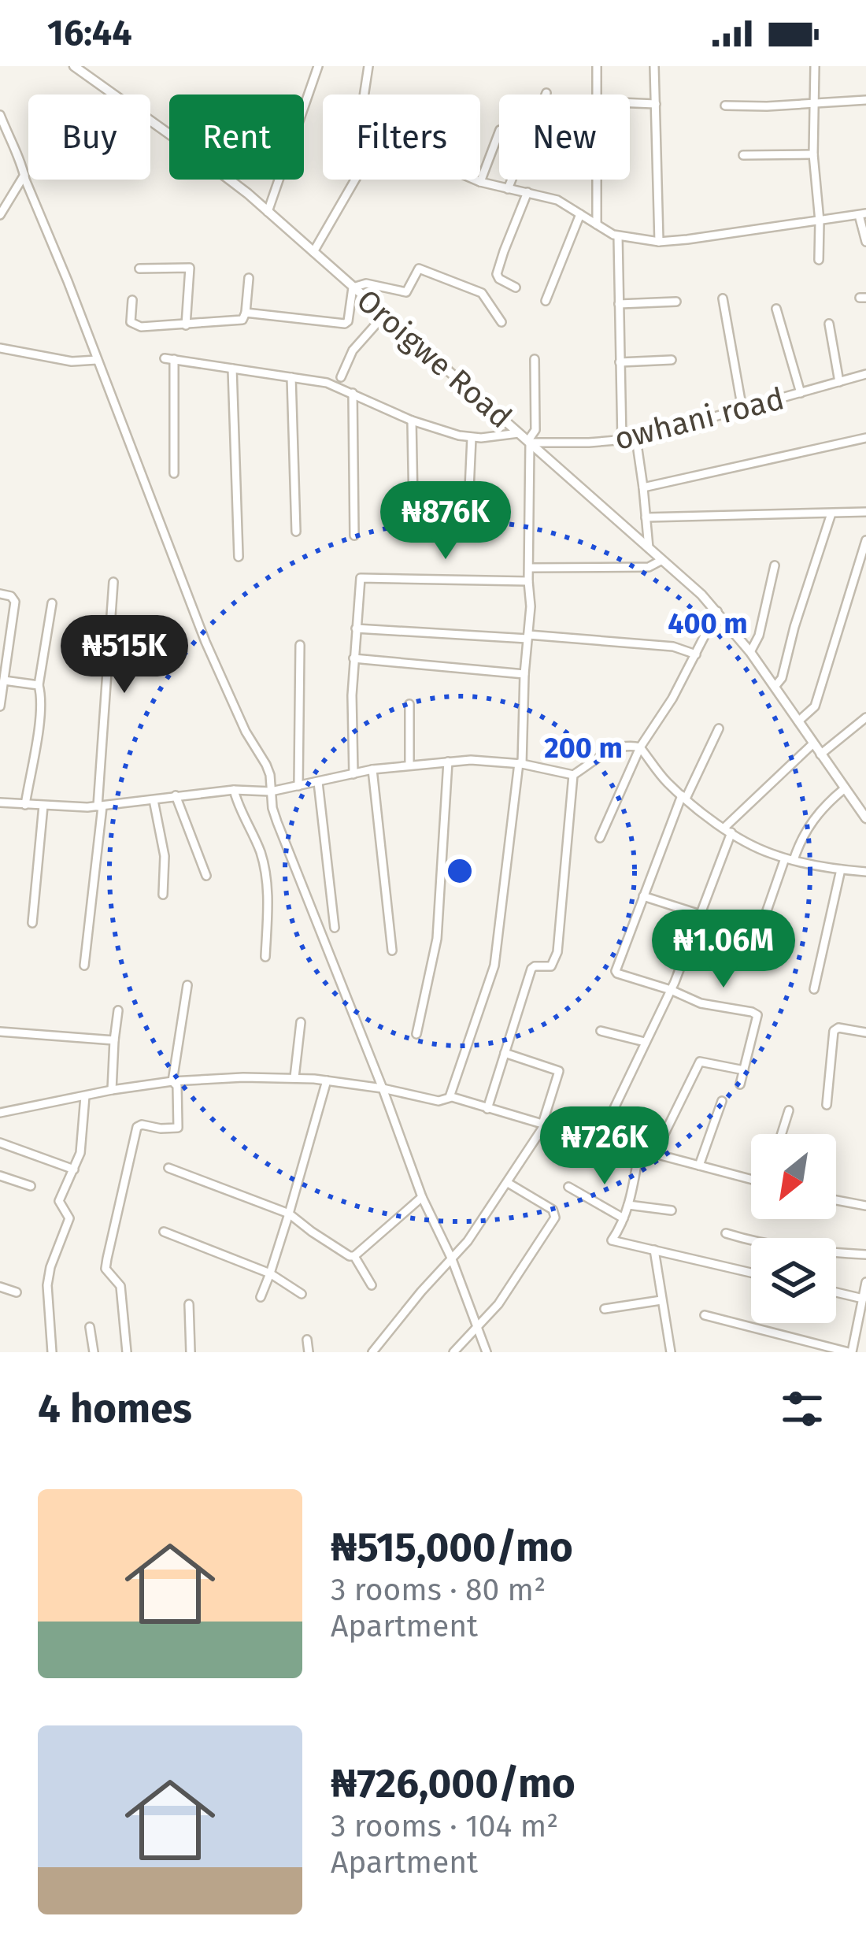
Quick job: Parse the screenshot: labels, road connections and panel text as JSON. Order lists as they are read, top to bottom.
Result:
{
  "streets": {
    "street": ["Oroigwe Road", "owhani road"]
  },
  "crossings": [
    ["Oroigwe Road", "owhani road"]
  ],
  "north": "bottom left",
  "page": {
    "status": "16:44",
    "chip": [
      "Buy",
      "Rent",
      "Filters",
      "New"
    ],
    "price": [
      "₦876K",
      "₦515K",
      "₦1.06M",
      "₦726K"
    ],
    "heading": "4 homes",
    "list": [
      {
        "name": "₦515,000/mo",
        "note": "3 rooms · 80 m² · Apartment"
      },
      {
        "name": "₦726,000/mo",
        "note": "3 rooms · 104 m² · Apartment"
      }
    ]
  },
  "rings": ["400 m", "200 m"]
}
